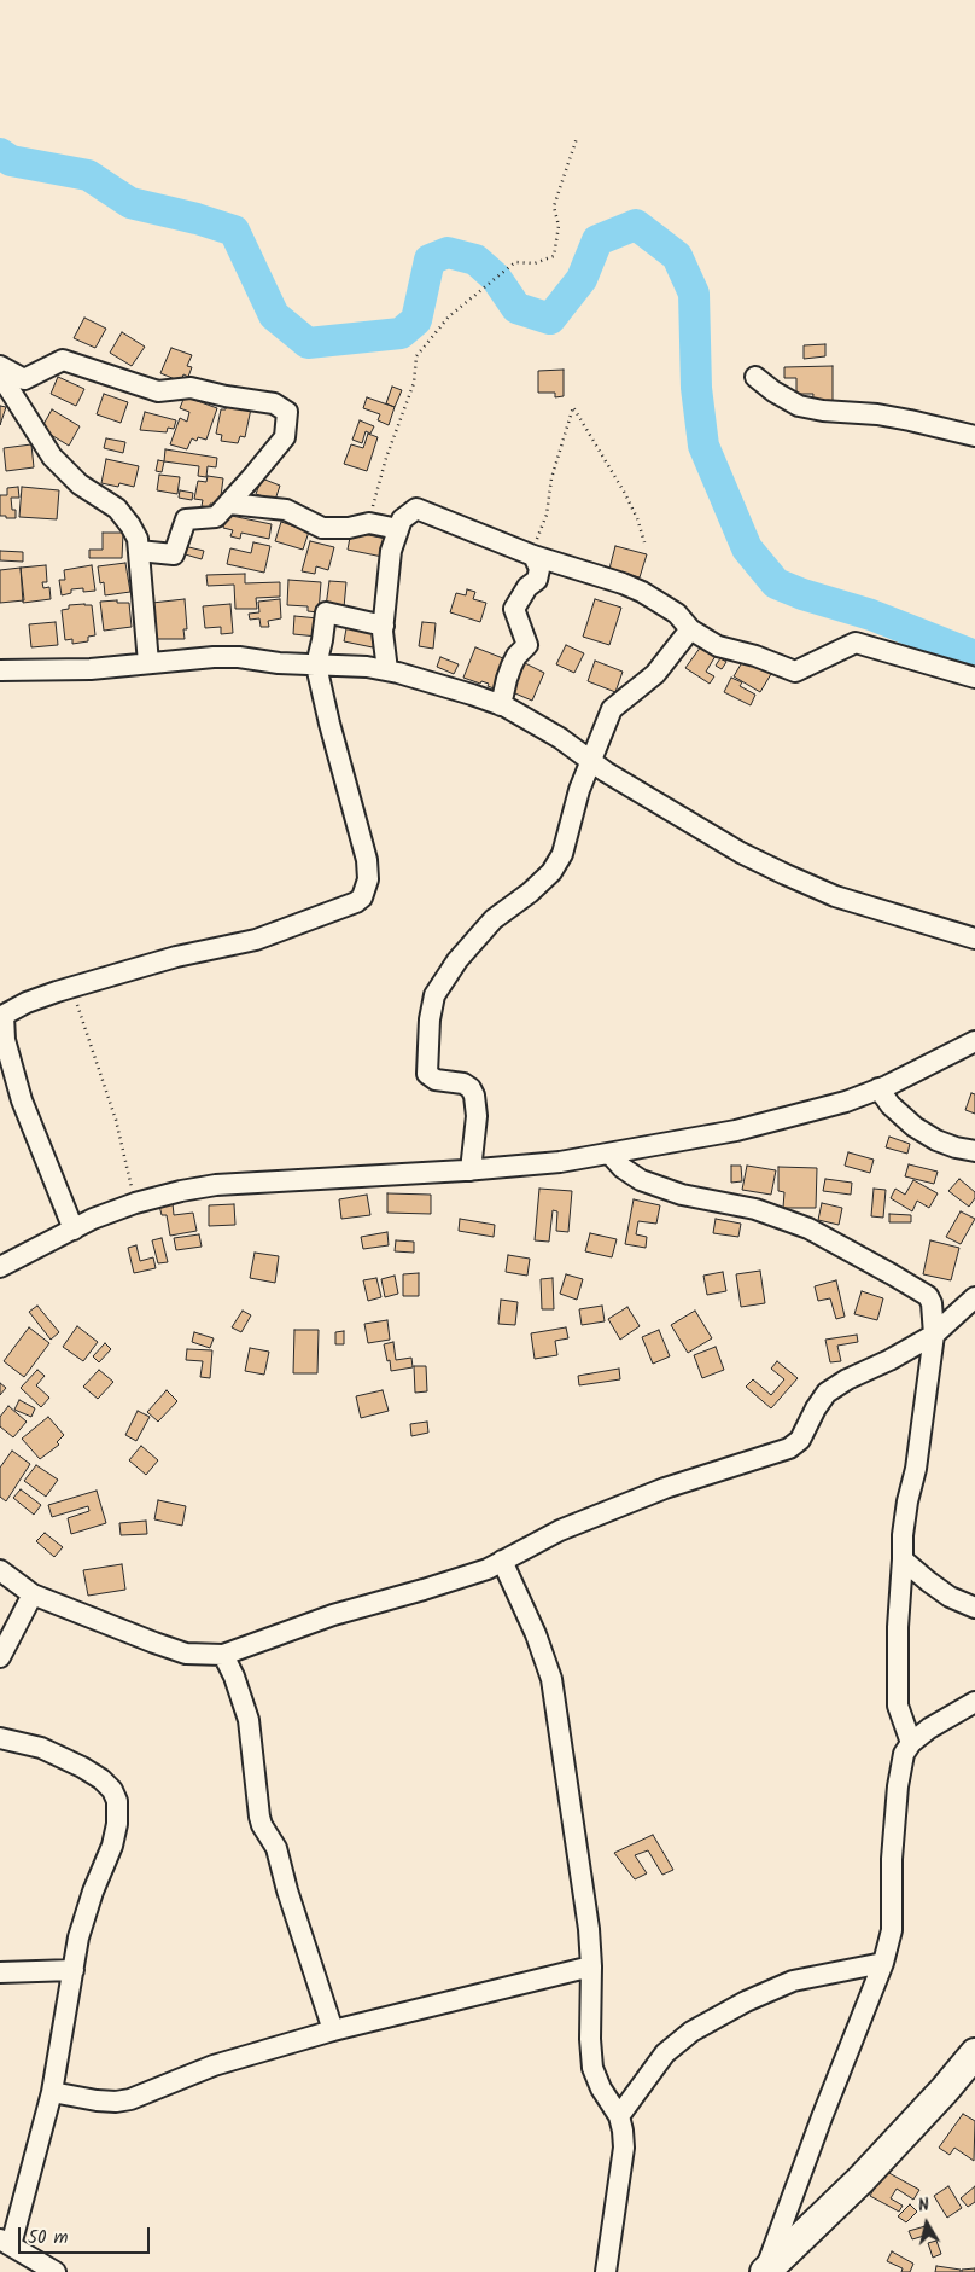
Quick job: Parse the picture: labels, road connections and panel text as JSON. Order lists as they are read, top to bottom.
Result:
{
  "scale_bar": "50 m",
  "north": "top"
}
